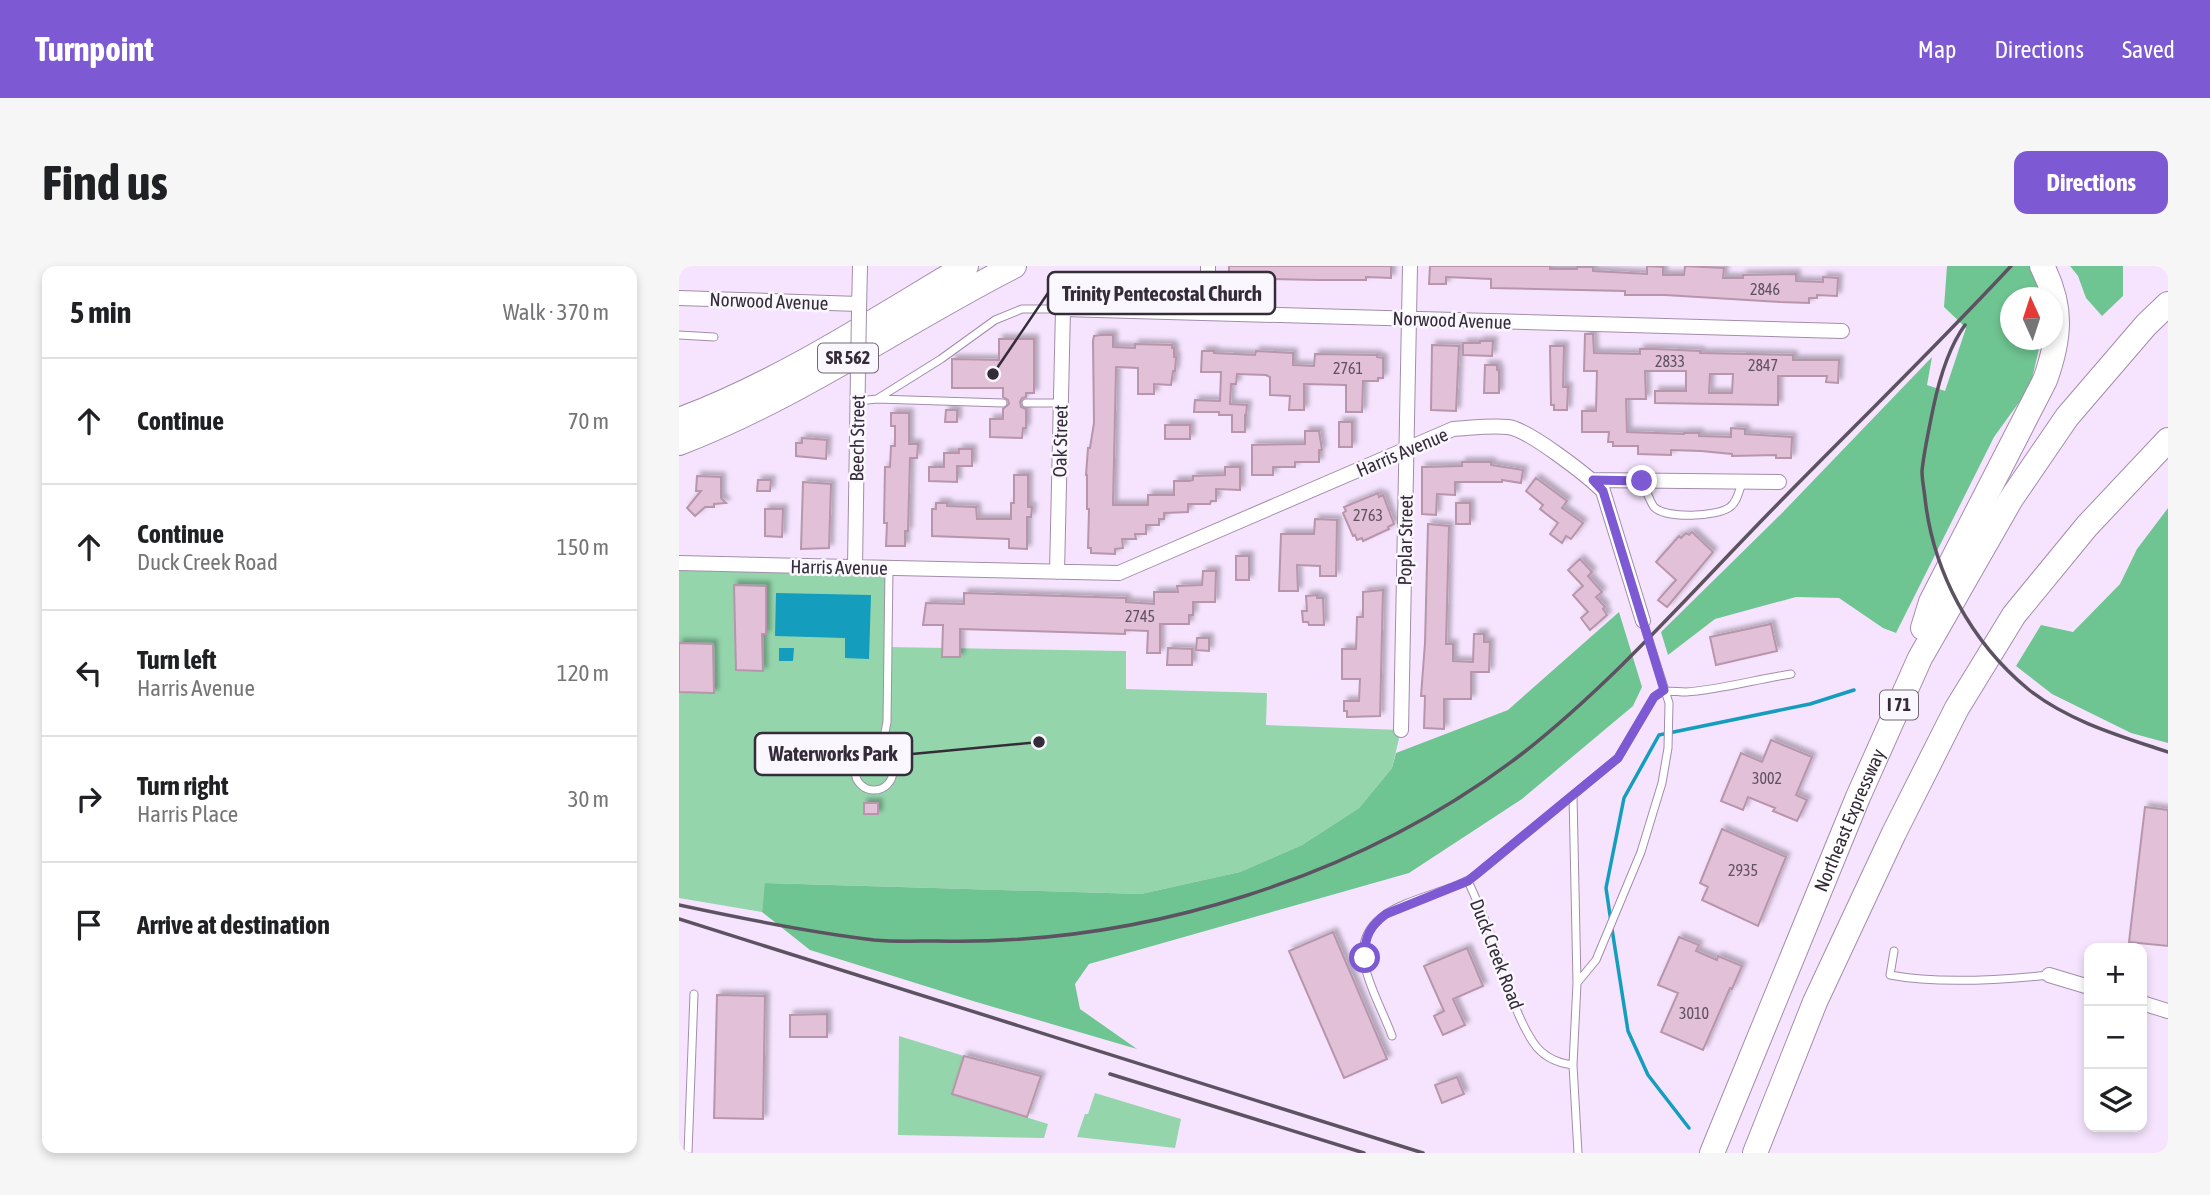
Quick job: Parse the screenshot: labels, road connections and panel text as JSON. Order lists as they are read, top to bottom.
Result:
{
  "streets": {
    "highway": ["SR 562", "I 71", "Northeast Expressway"],
    "street": [
      "Norwood Avenue",
      "Beech Street",
      "Oak Street",
      "Harris Avenue",
      "Poplar Street"
    ],
    "lane": ["Duck Creek Road"]
  },
  "crossings": [
    ["Norwood Avenue", "Beech Street"],
    ["Norwood Avenue", "Oak Street"],
    ["Norwood Avenue", "Poplar Street"],
    ["Beech Street", "Harris Avenue"],
    ["Oak Street", "Harris Avenue"],
    ["Harris Avenue", "Poplar Street"],
    ["Harris Avenue", "Duck Creek Road"]
  ],
  "places": ["Trinity Pentecostal Church", "Waterworks Park"],
  "house_numbers": [
    "2846",
    "2833",
    "2847",
    "2761",
    "2763",
    "2745",
    "3002",
    "2935",
    "3010"
  ],
  "north": "top",
  "page": {
    "header": "Turnpoint",
    "nav": ["Map", "Directions", "Saved"],
    "buttons": "Directions",
    "title": "Find us",
    "heading": ["5 min", "Walk · 370 m"],
    "list": [
      ["Continue", "70 m"],
      ["Continue", "Duck Creek Road", "150 m"],
      ["Turn left", "Harris Avenue", "120 m"],
      ["Turn right", "Harris Place", "30 m"],
      "Arrive at destination"
    ],
    "map_buttons": ["+", "−"]
  }
}
